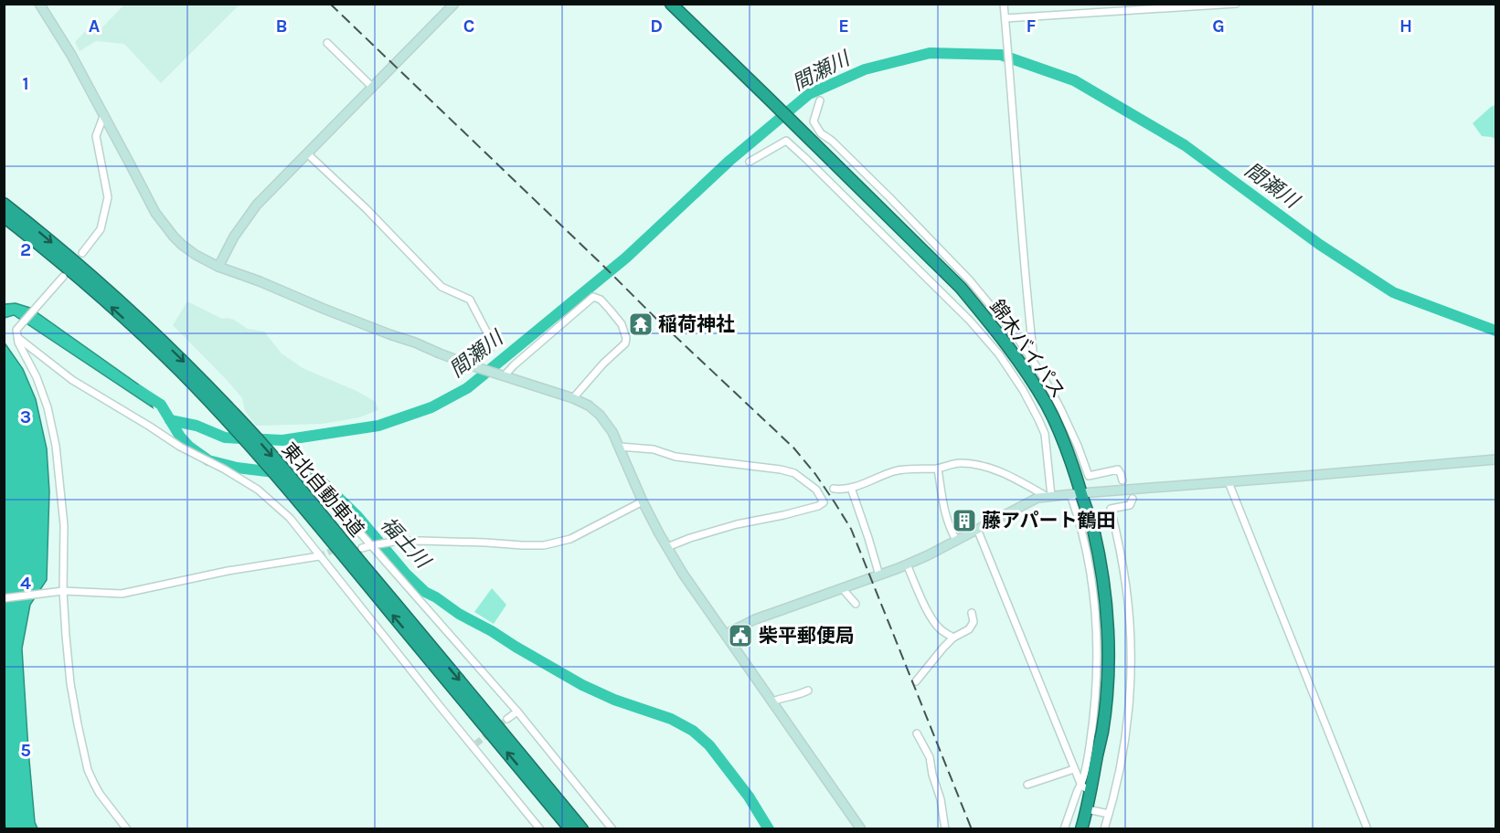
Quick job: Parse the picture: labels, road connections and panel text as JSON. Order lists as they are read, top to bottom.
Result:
{
  "streets": {
    "highway": ["錦木バイパス", "東北自動車道"]
  },
  "water": ["間瀬川", "福士川"],
  "places": {
    "temple": ["稲荷神社"],
    "building": ["藤アパート鶴田"],
    "public building": ["柴平郵便局"]
  },
  "grid": {
    "columns": [
      "A",
      "B",
      "C",
      "D",
      "E",
      "F",
      "G",
      "H"
    ],
    "rows": [
      "1",
      "2",
      "3",
      "4",
      "5"
    ]
  }
}
